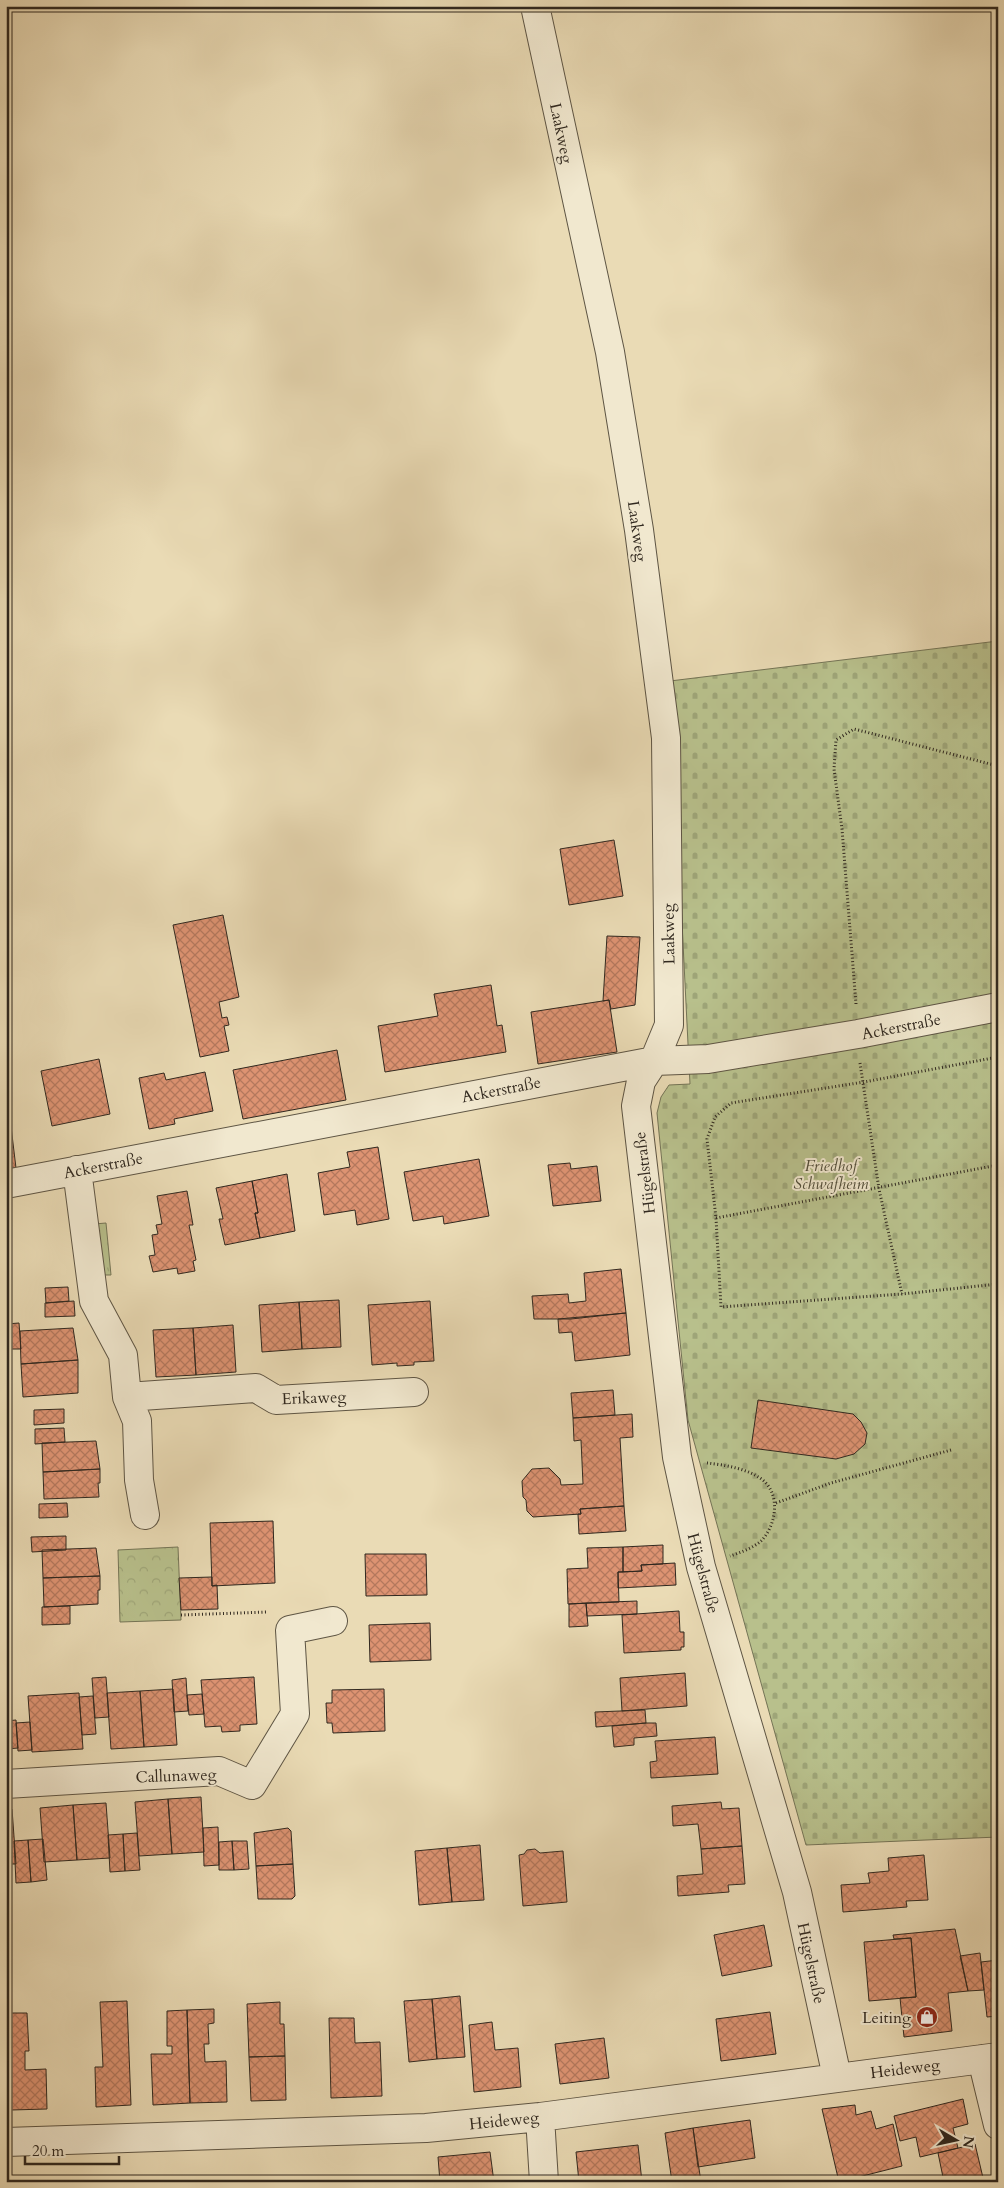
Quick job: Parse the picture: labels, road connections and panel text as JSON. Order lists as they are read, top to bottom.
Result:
{
  "streets": {
    "street": [
      "Laakweg",
      "Ackerstraße",
      "Hügelstraße",
      "Erikaweg",
      "Callunaweg",
      "Heideweg"
    ]
  },
  "crossings": [
    ["Laakweg", "Ackerstraße"],
    ["Laakweg", "Hügelstraße"],
    ["Ackerstraße", "Hügelstraße"],
    ["Hügelstraße", "Heideweg"]
  ],
  "parks": ["Friedhof Schwafheim"],
  "places": {
    "shop": ["Leiting"]
  },
  "scale_bar": "20 m",
  "north": "right"
}
